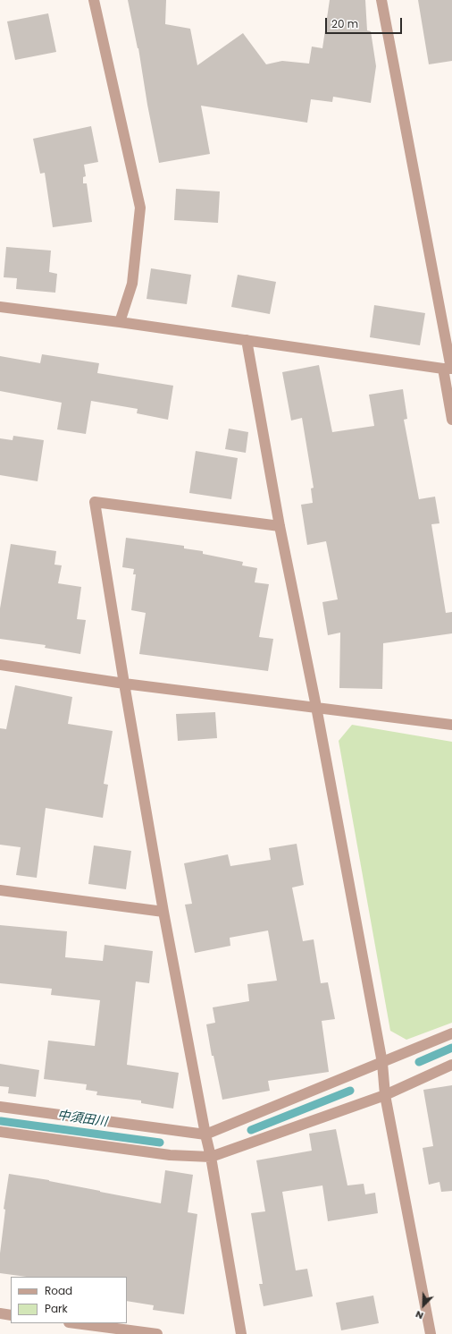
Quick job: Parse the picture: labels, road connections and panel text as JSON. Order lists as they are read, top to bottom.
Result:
{
  "water": ["中須田川"],
  "legend": ["Road", "Park"],
  "scale_bar": "20 m",
  "north": "bottom left"
}
